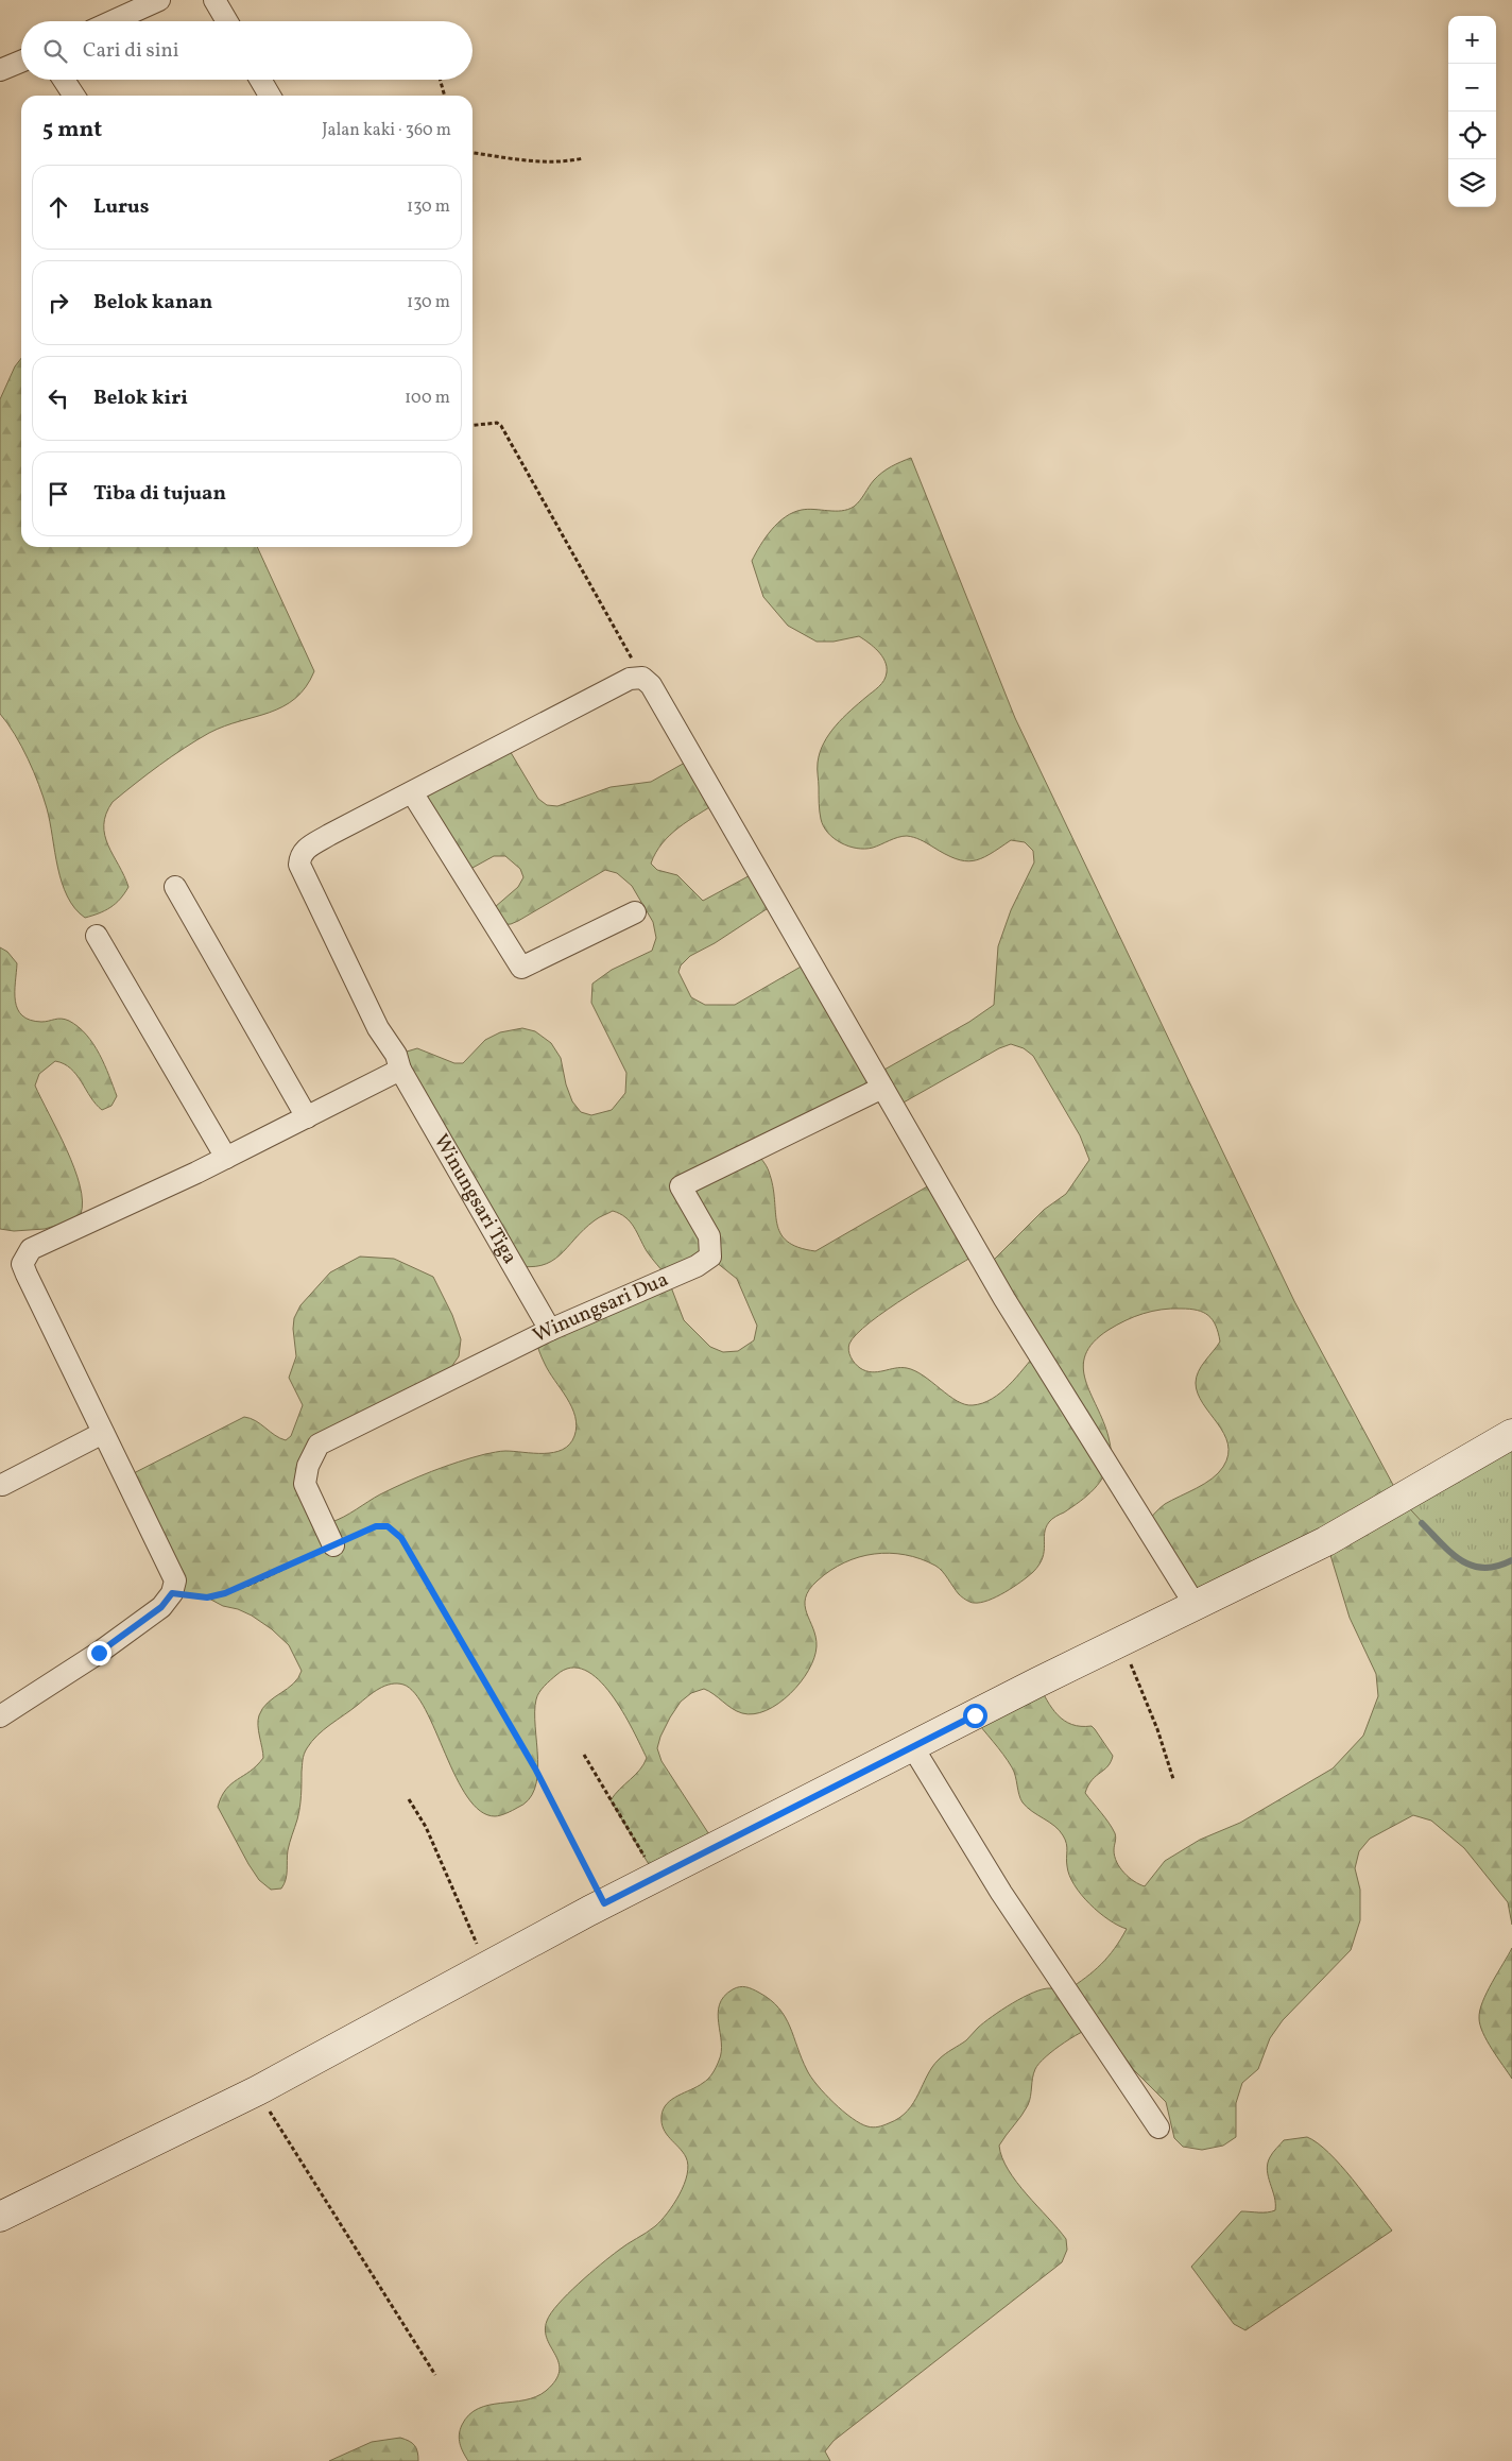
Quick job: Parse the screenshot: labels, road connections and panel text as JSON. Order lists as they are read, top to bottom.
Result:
{
  "streets": {
    "street": ["Winungsari Tiga", "Winungsari Dua"]
  },
  "crossings": [
    ["Winungsari Tiga", "Winungsari Dua"]
  ],
  "page": {
    "map_buttons": ["+", "−"],
    "search": "Cari di sini",
    "heading": ["5 mnt", "Jalan kaki · 360 m"],
    "list": [
      ["Lurus", "130 m"],
      ["Belok kanan", "130 m"],
      ["Belok kiri", "100 m"],
      "Tiba di tujuan"
    ]
  }
}
